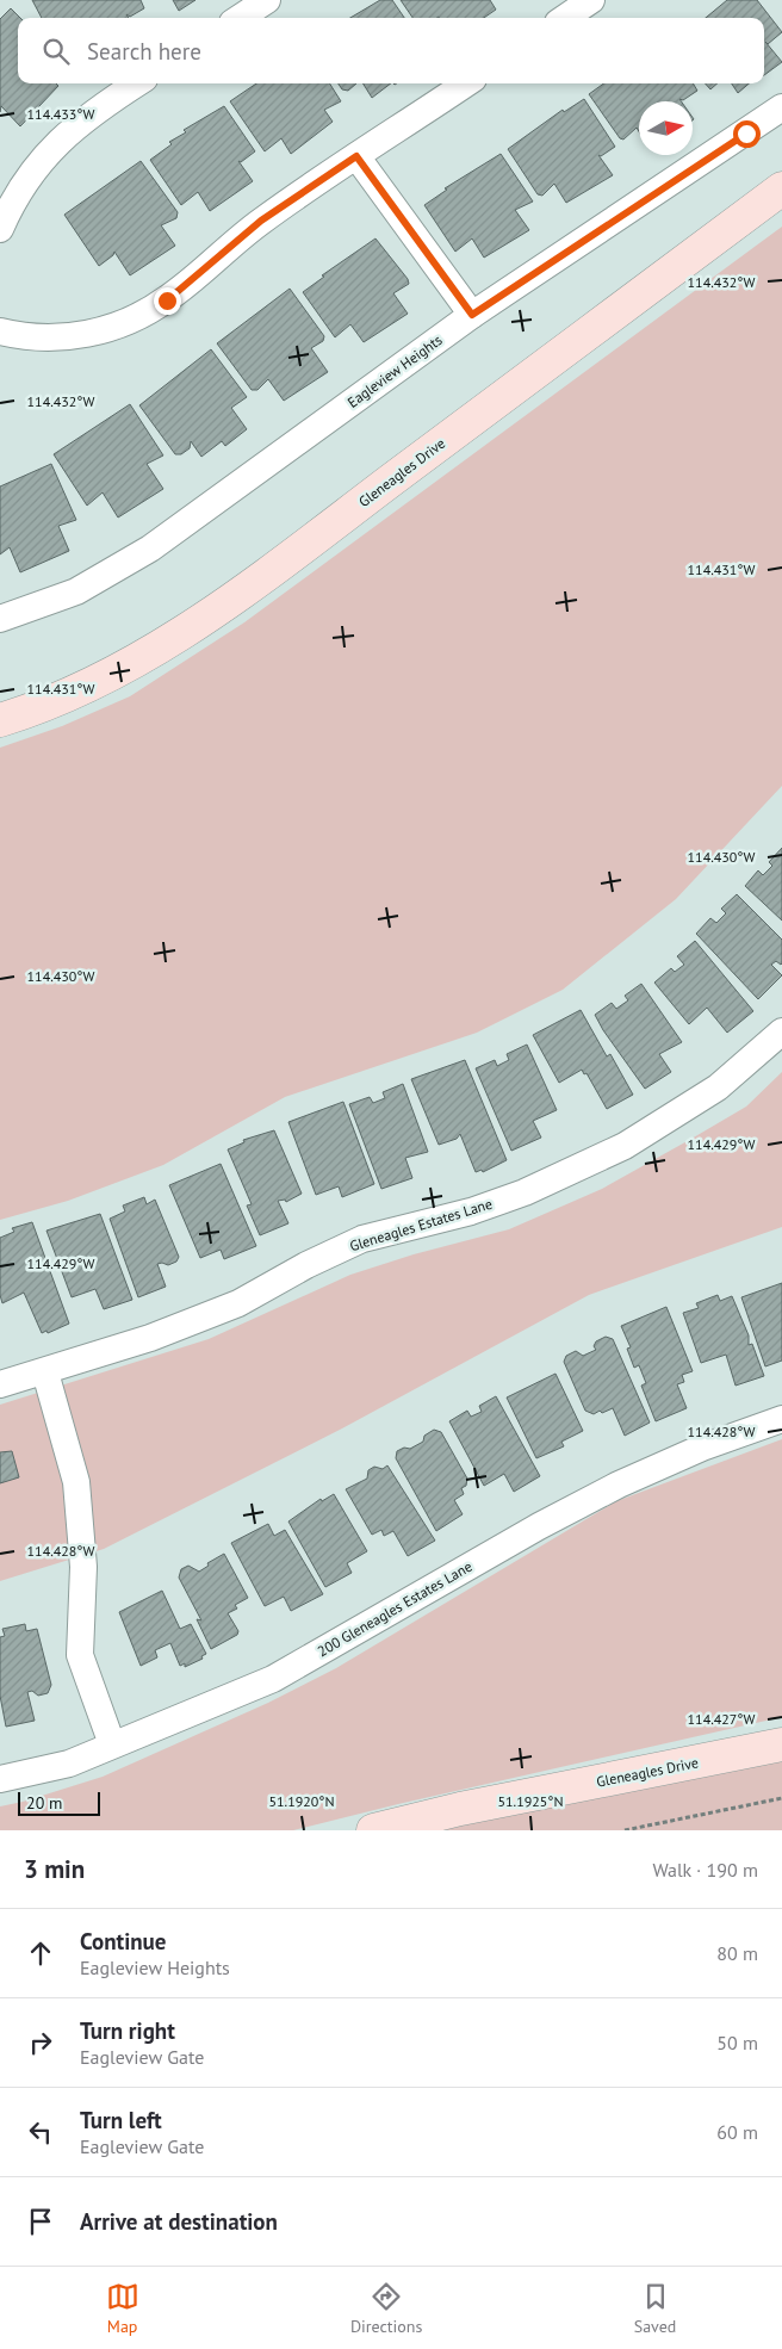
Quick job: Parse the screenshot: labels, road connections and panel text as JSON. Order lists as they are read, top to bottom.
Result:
{
  "streets": {
    "street": [
      "Eagleview Heights",
      "Gleneagles Drive",
      "Gleneagles Estates Lane",
      "200 Gleneagles Estates Lane"
    ]
  },
  "scale_bar": "20 m",
  "north": "right",
  "page": {
    "search": "Search here",
    "scale": "20 m",
    "heading": ["3 min", "Walk · 190 m"],
    "list": [
      ["Continue", "Eagleview Heights", "80 m"],
      ["Turn right", "Eagleview Gate", "50 m"],
      ["Turn left", "Eagleview Gate", "60 m"],
      "Arrive at destination"
    ],
    "nav": ["Map", "Directions", "Saved"]
  },
  "coordinates": [
    "114.433°W",
    "114.432°W",
    "114.431°W",
    "114.430°W",
    "114.429°W",
    "114.428°W",
    "114.427°W",
    "51.1920°N",
    "51.1925°N"
  ]
}
